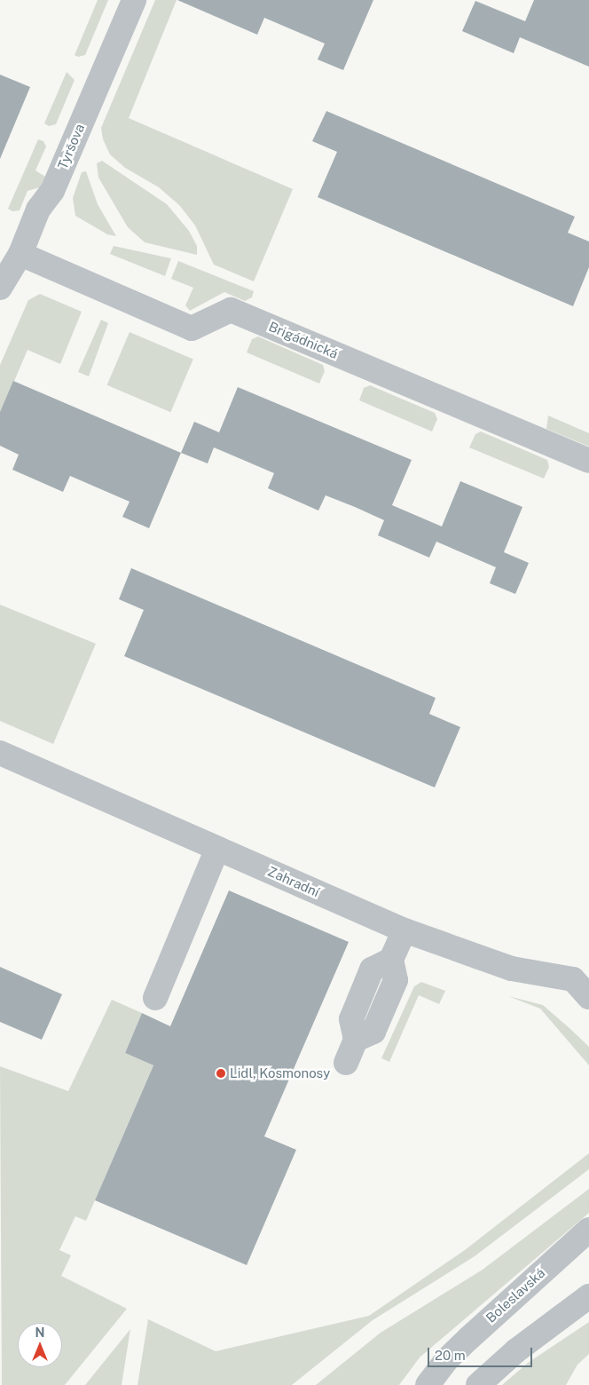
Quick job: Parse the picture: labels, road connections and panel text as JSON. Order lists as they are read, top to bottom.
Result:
{
  "streets": {
    "street": [
      "Tyršova",
      "Brigádnická",
      "Zahradní",
      "Boleslavská"
    ]
  },
  "crossings": [
    ["Tyršova", "Brigádnická"]
  ],
  "places": ["Lidl, Kosmonosy"],
  "scale_bar": "20 m",
  "north": "top"
}
